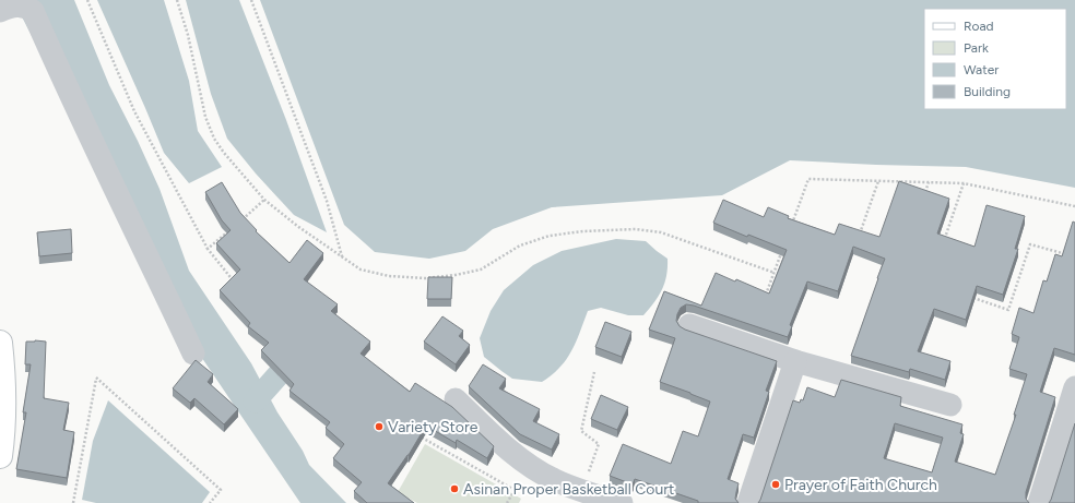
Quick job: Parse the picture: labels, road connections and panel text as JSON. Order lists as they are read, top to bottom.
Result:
{
  "places": ["Variety Store", "Prayer of Faith Church", "Asinan Proper Basketball Court"],
  "legend": [
    "Road",
    "Park",
    "Water",
    "Building"
  ]
}
